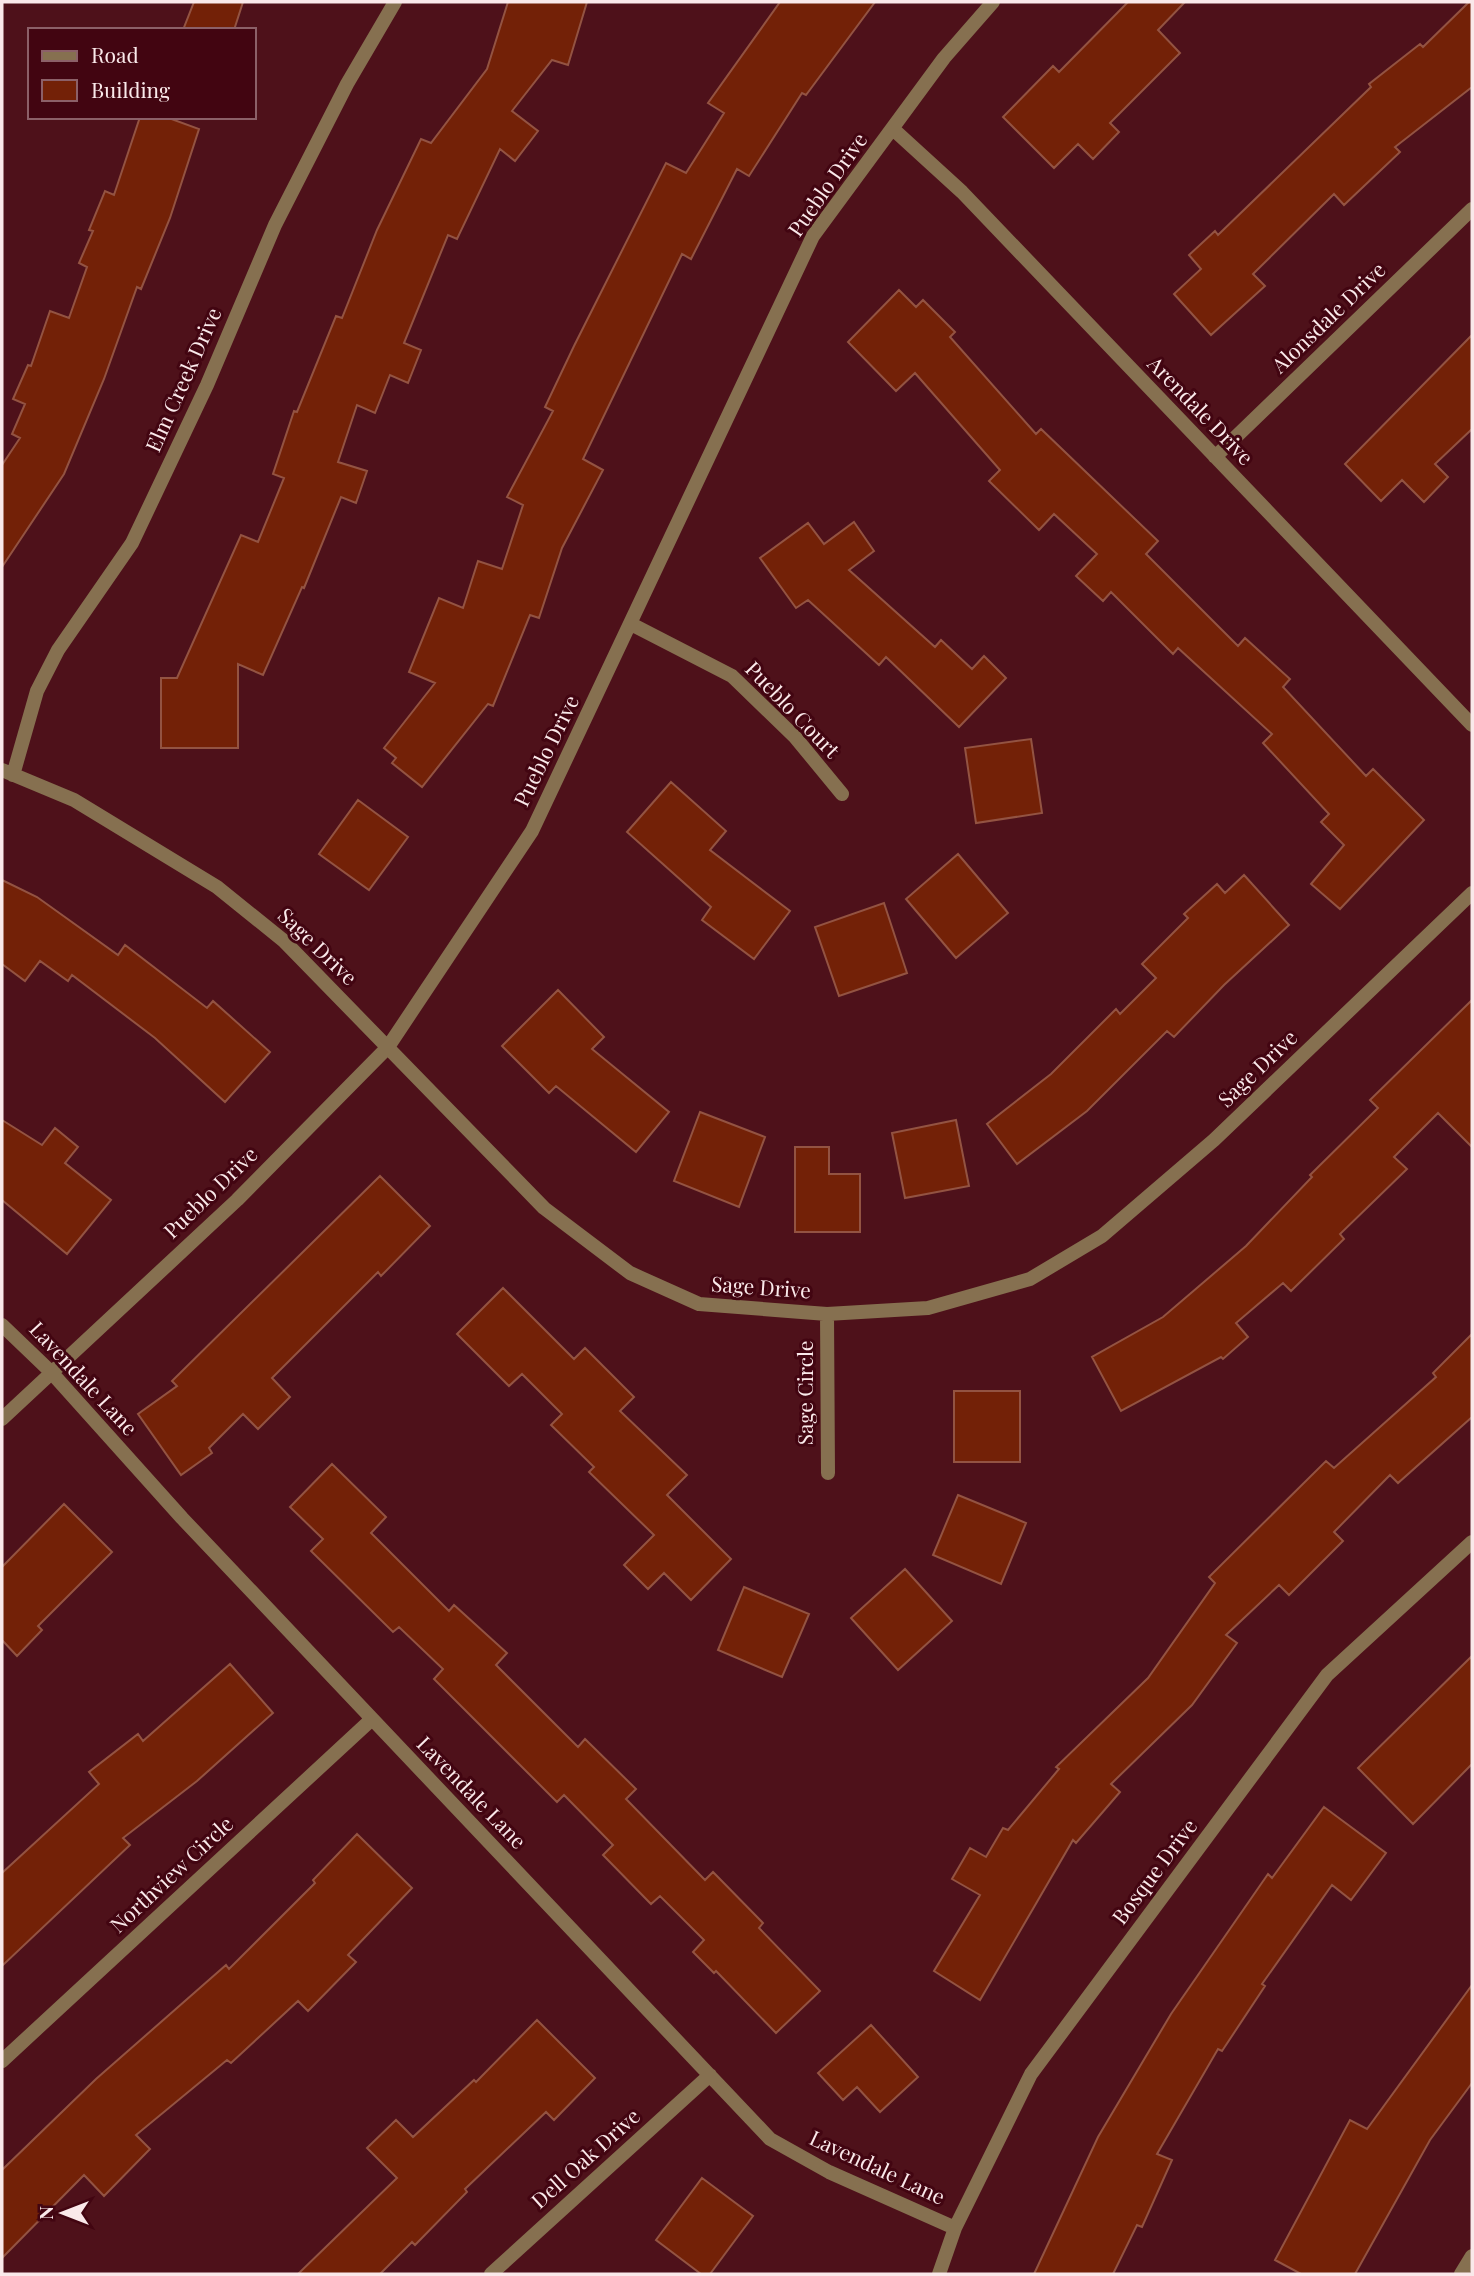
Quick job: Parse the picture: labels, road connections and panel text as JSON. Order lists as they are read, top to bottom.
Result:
{
  "streets": {
    "street": [
      "Pueblo Drive",
      "Alonsdale Drive",
      "Elm Creek Drive",
      "Arendale Drive",
      "Pueblo Court",
      "Sage Drive",
      "Lavendale Lane",
      "Sage Circle",
      "Bosque Drive",
      "Northview Circle",
      "Dell Oak Drive"
    ]
  },
  "crossings": [
    ["Pueblo Drive", "Arendale Drive"],
    ["Pueblo Drive", "Pueblo Court"],
    ["Pueblo Drive", "Sage Drive"],
    ["Pueblo Drive", "Lavendale Lane"],
    ["Alonsdale Drive", "Arendale Drive"],
    ["Elm Creek Drive", "Sage Drive"],
    ["Sage Drive", "Sage Circle"],
    ["Lavendale Lane", "Bosque Drive"],
    ["Lavendale Lane", "Northview Circle"],
    ["Lavendale Lane", "Dell Oak Drive"]
  ],
  "legend": ["Road", "Building"],
  "north": "left"
}
